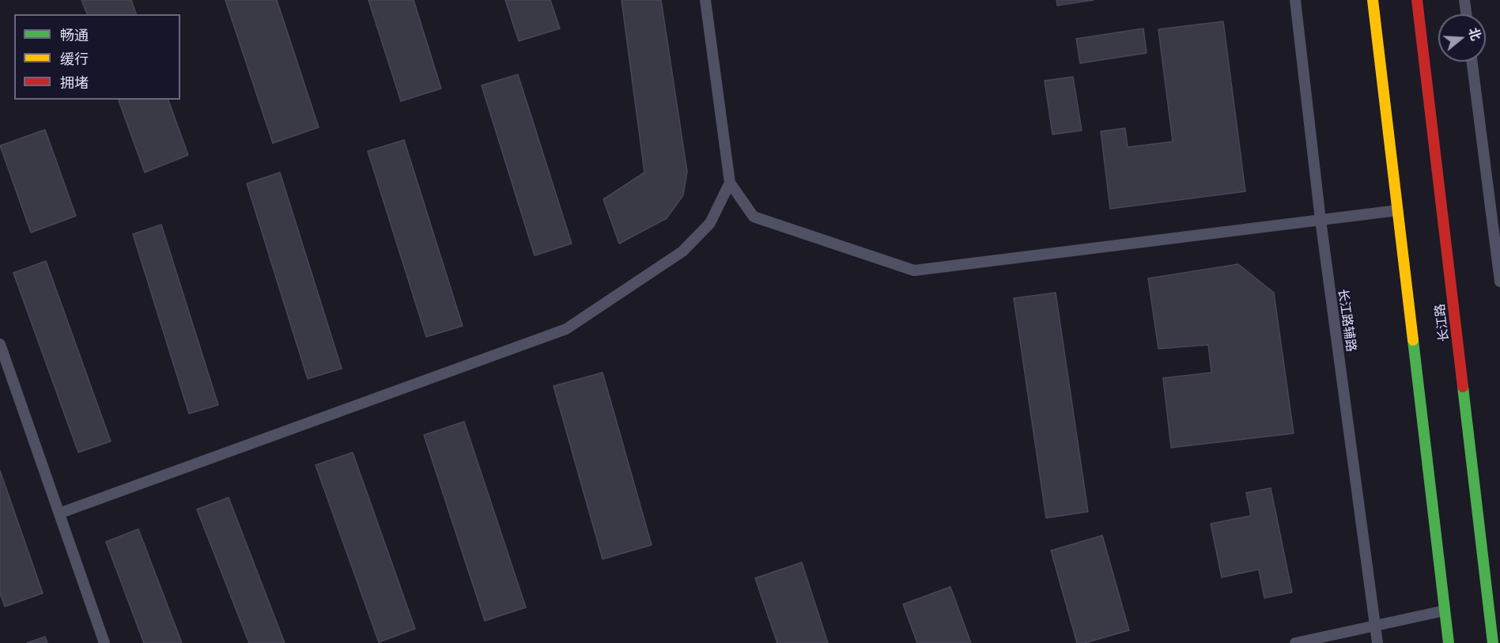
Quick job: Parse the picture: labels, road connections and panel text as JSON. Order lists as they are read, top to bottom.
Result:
{
  "streets": {
    "main road": ["长江路"],
    "lane": ["长江路辅路"]
  },
  "legend": ["畅通", "缓行", "拥堵"],
  "north": "right"
}
